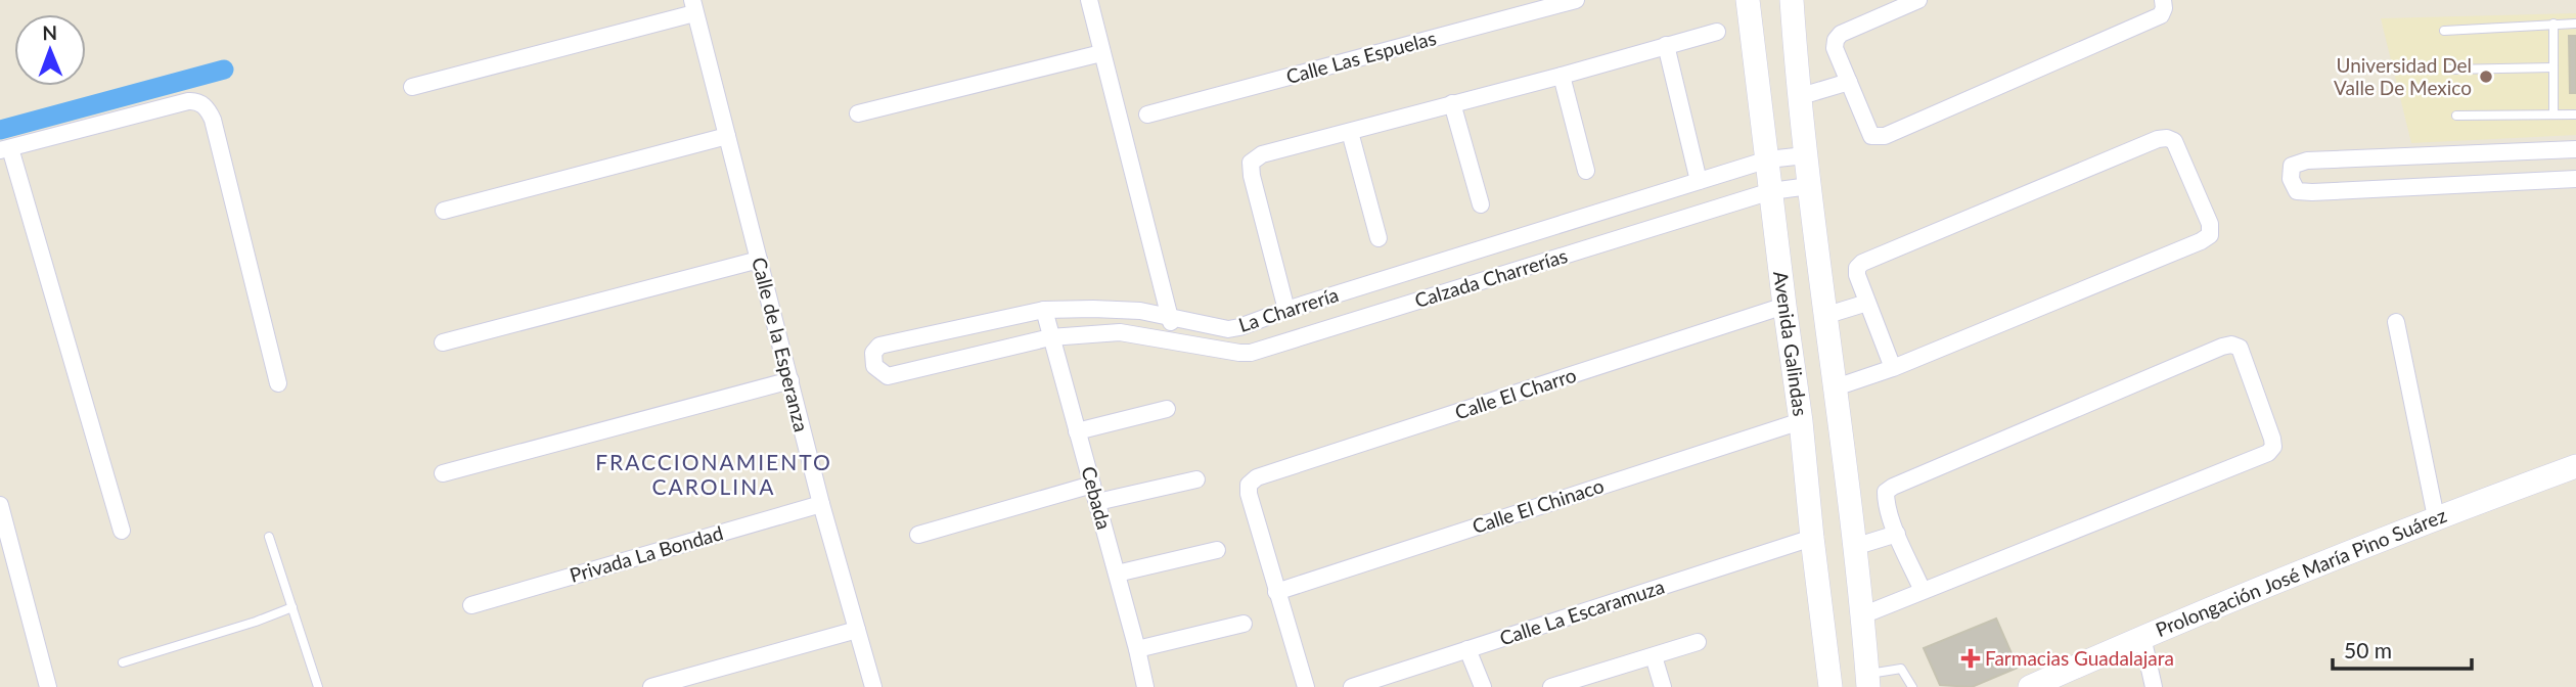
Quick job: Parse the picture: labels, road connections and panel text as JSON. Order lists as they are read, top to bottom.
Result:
{
  "streets": {
    "street": [
      "Calle Las Espuelas",
      "Calzada Charrerías",
      "La Charrería",
      "Avenida Galindas",
      "Calle de la Esperanza",
      "Calle El Charro",
      "Cebada",
      "Calle El Chinaco",
      "Privada La Bondad",
      "Prolongación José María Pino Suárez",
      "Calle La Escaramuza"
    ]
  },
  "crossings": [
    ["Calzada Charrerías", "La Charrería"],
    ["Calzada Charrerías", "Avenida Galindas"],
    ["Calzada Charrerías", "Cebada"],
    ["La Charrería", "Avenida Galindas"],
    ["La Charrería", "Cebada"],
    ["Avenida Galindas", "Calle El Charro"],
    ["Avenida Galindas", "Calle El Chinaco"],
    ["Avenida Galindas", "Calle La Escaramuza"],
    ["Calle de la Esperanza", "Privada La Bondad"],
    ["Calle El Charro", "Calle El Chinaco"]
  ],
  "districts": ["FRACCIONAMIENTO CAROLINA"],
  "places": {
    "other": ["Universidad Del Valle De Mexico"],
    "health": ["Farmacias Guadalajara"]
  },
  "scale_bar": "50 m",
  "north": "top"
}
